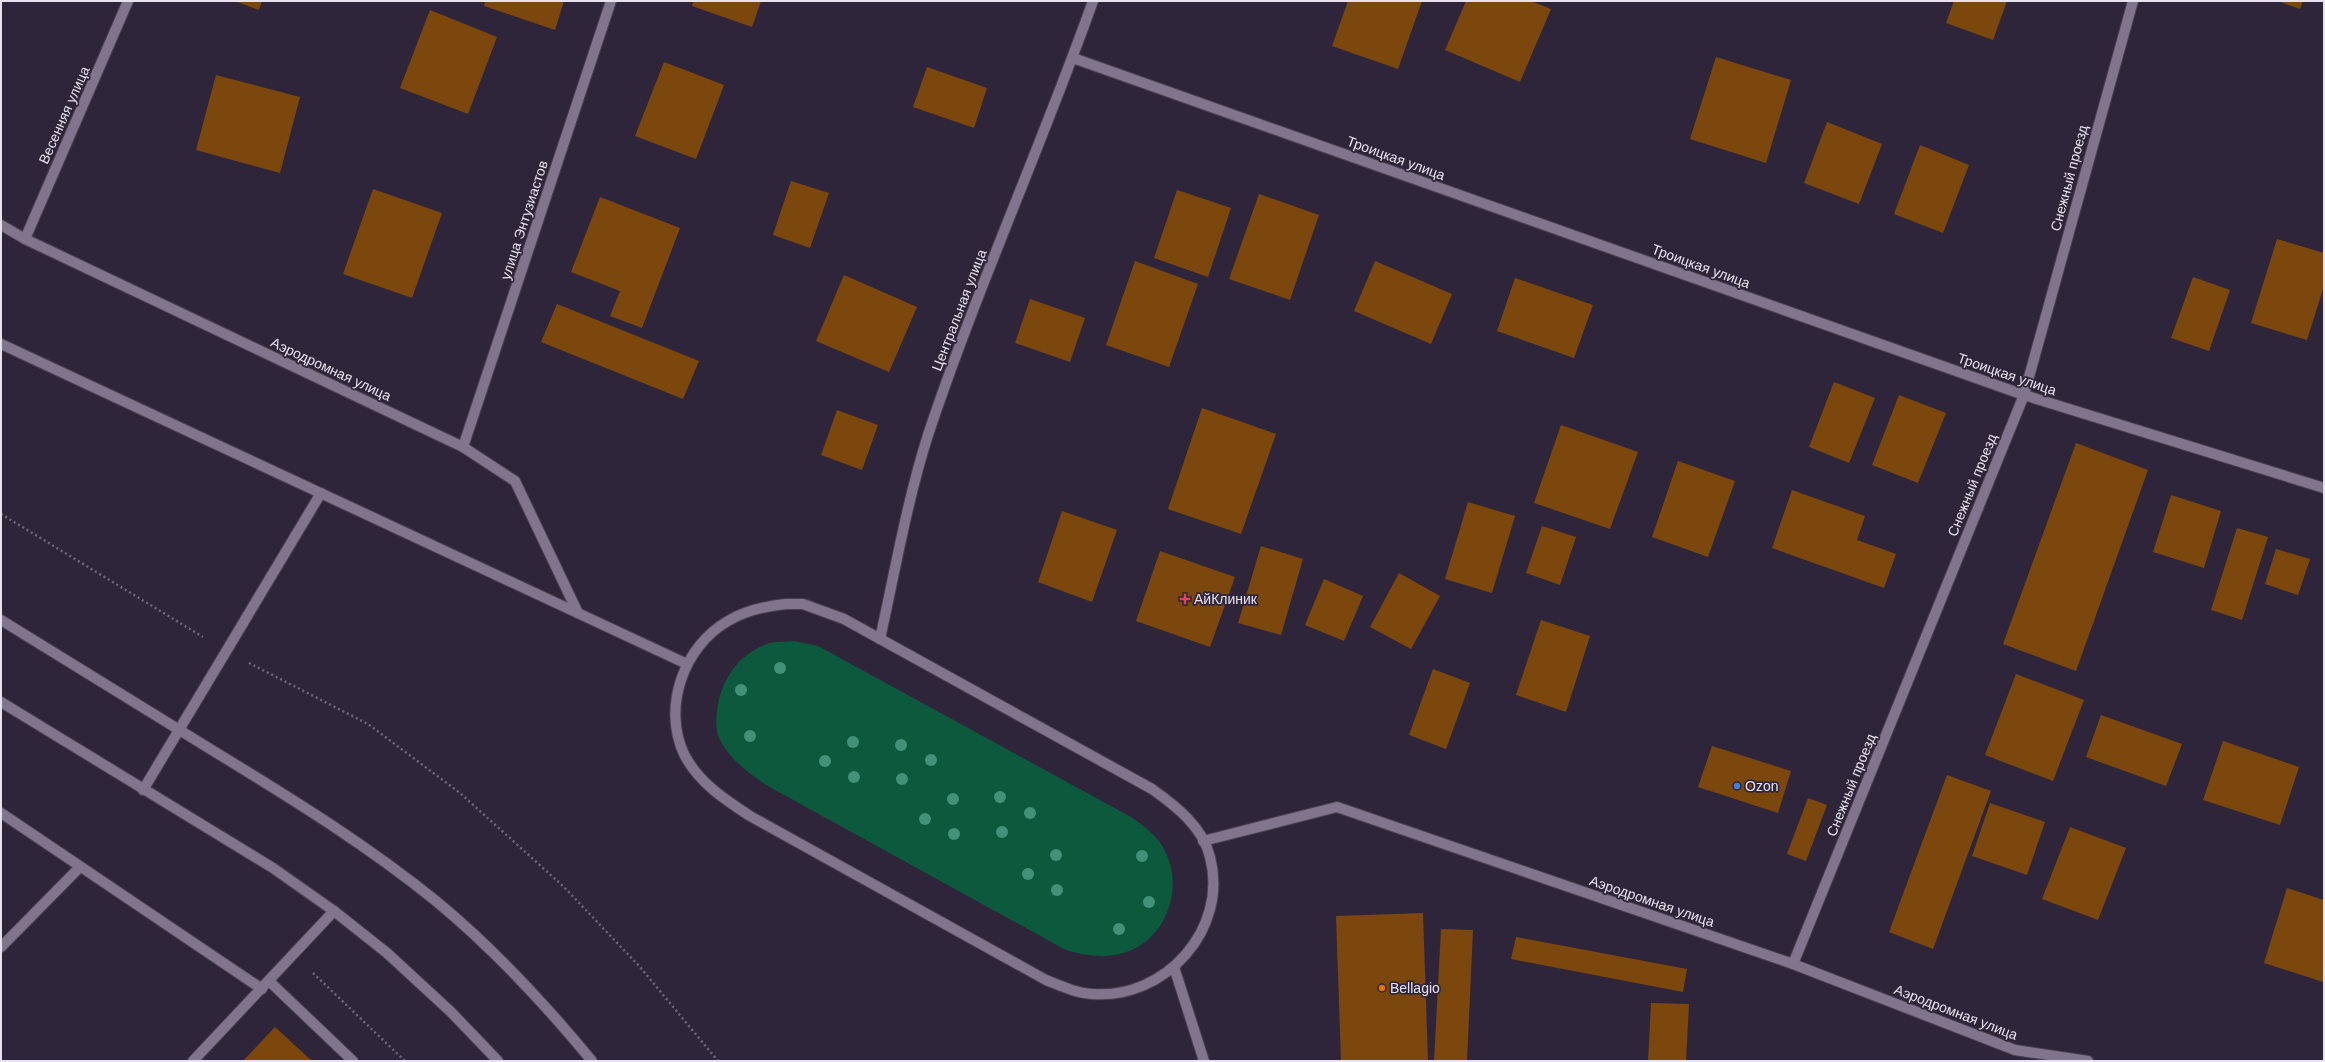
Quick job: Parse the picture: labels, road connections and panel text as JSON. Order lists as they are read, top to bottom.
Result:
{
  "streets": {
    "street": [
      "Весенняя улица",
      "Троицкая улица",
      "Снежный проезд",
      "улица Энтузиастов",
      "Центральная улица",
      "Аэродромная улица"
    ]
  },
  "crossings": [
    ["Весенняя улица", "Аэродромная улица"],
    ["Троицкая улица", "Снежный проезд"],
    ["Троицкая улица", "Центральная улица"],
    ["Снежный проезд", "Аэродромная улица"],
    ["улица Энтузиастов", "Аэродромная улица"]
  ],
  "places": {
    "health": ["АйКлиник"],
    "other": ["Ozon", "Bellagio"]
  }
}
